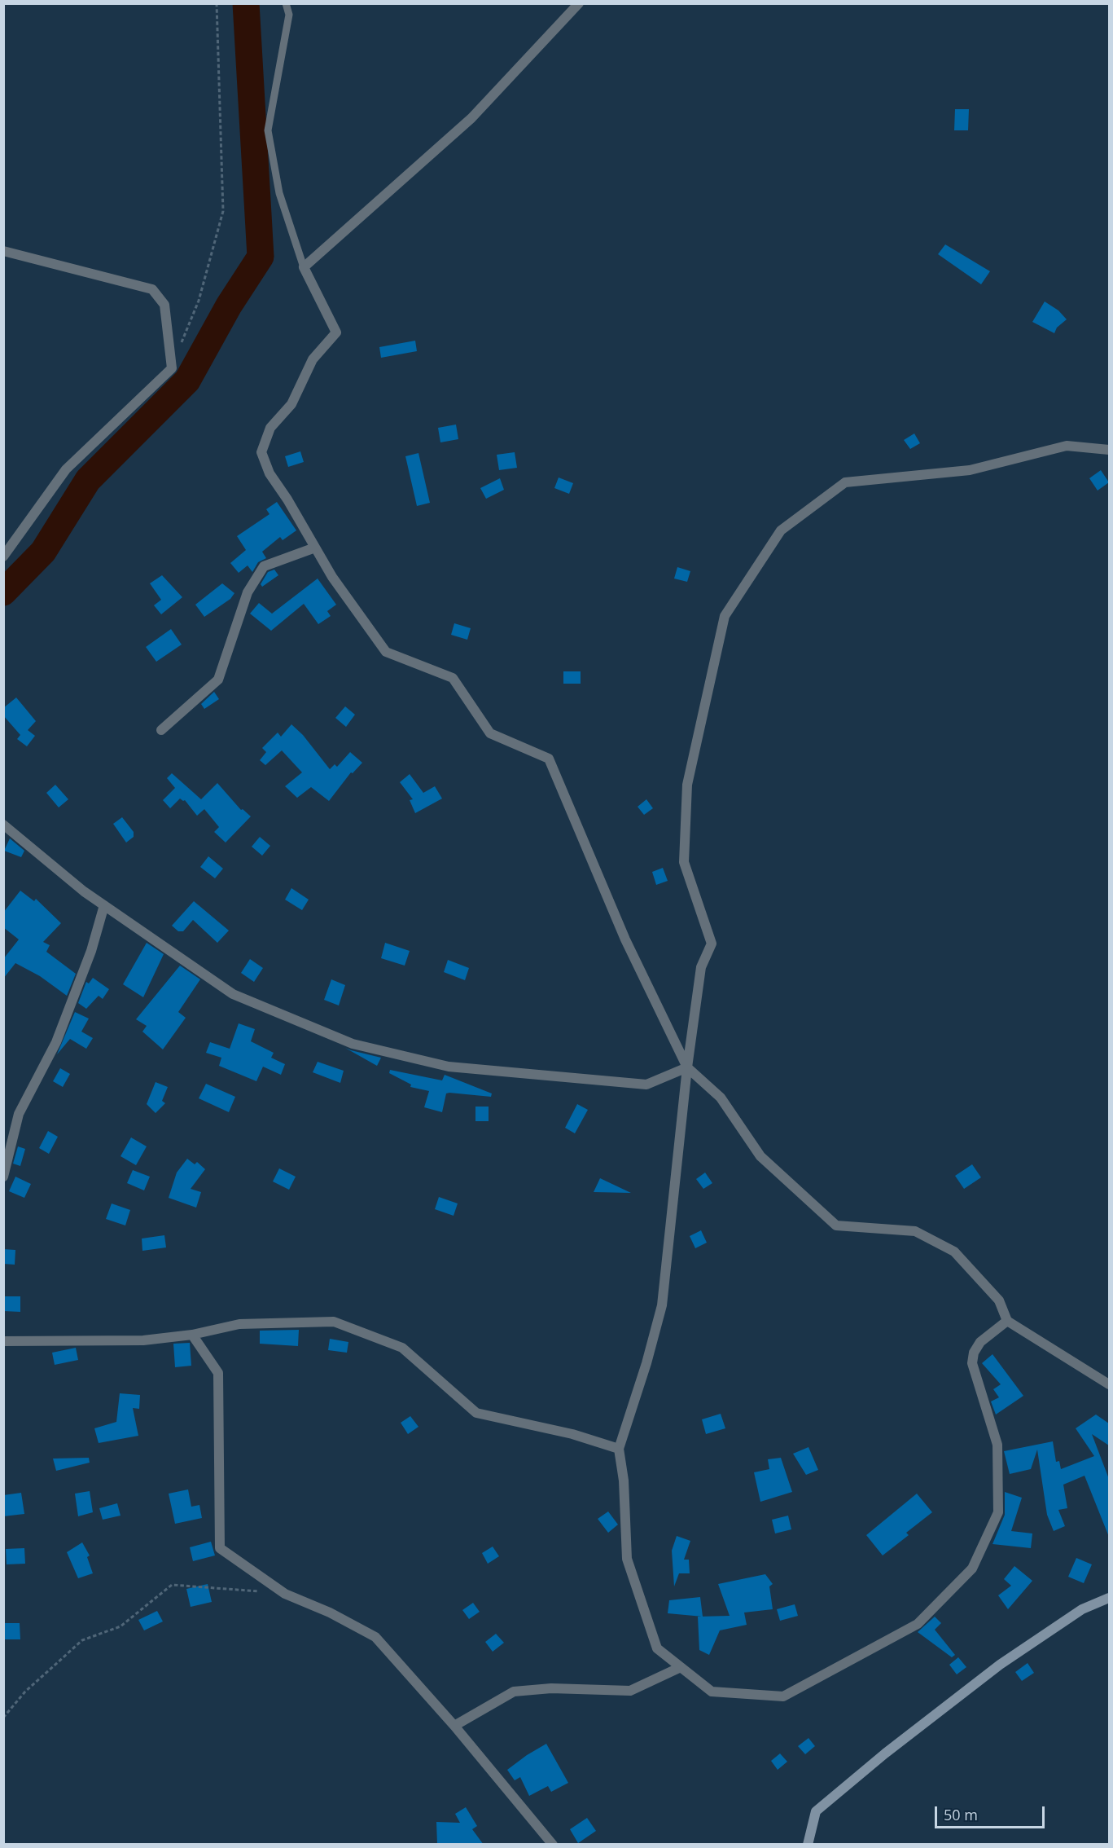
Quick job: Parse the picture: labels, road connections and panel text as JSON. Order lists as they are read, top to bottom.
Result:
{
  "scale_bar": "50 m"
}
